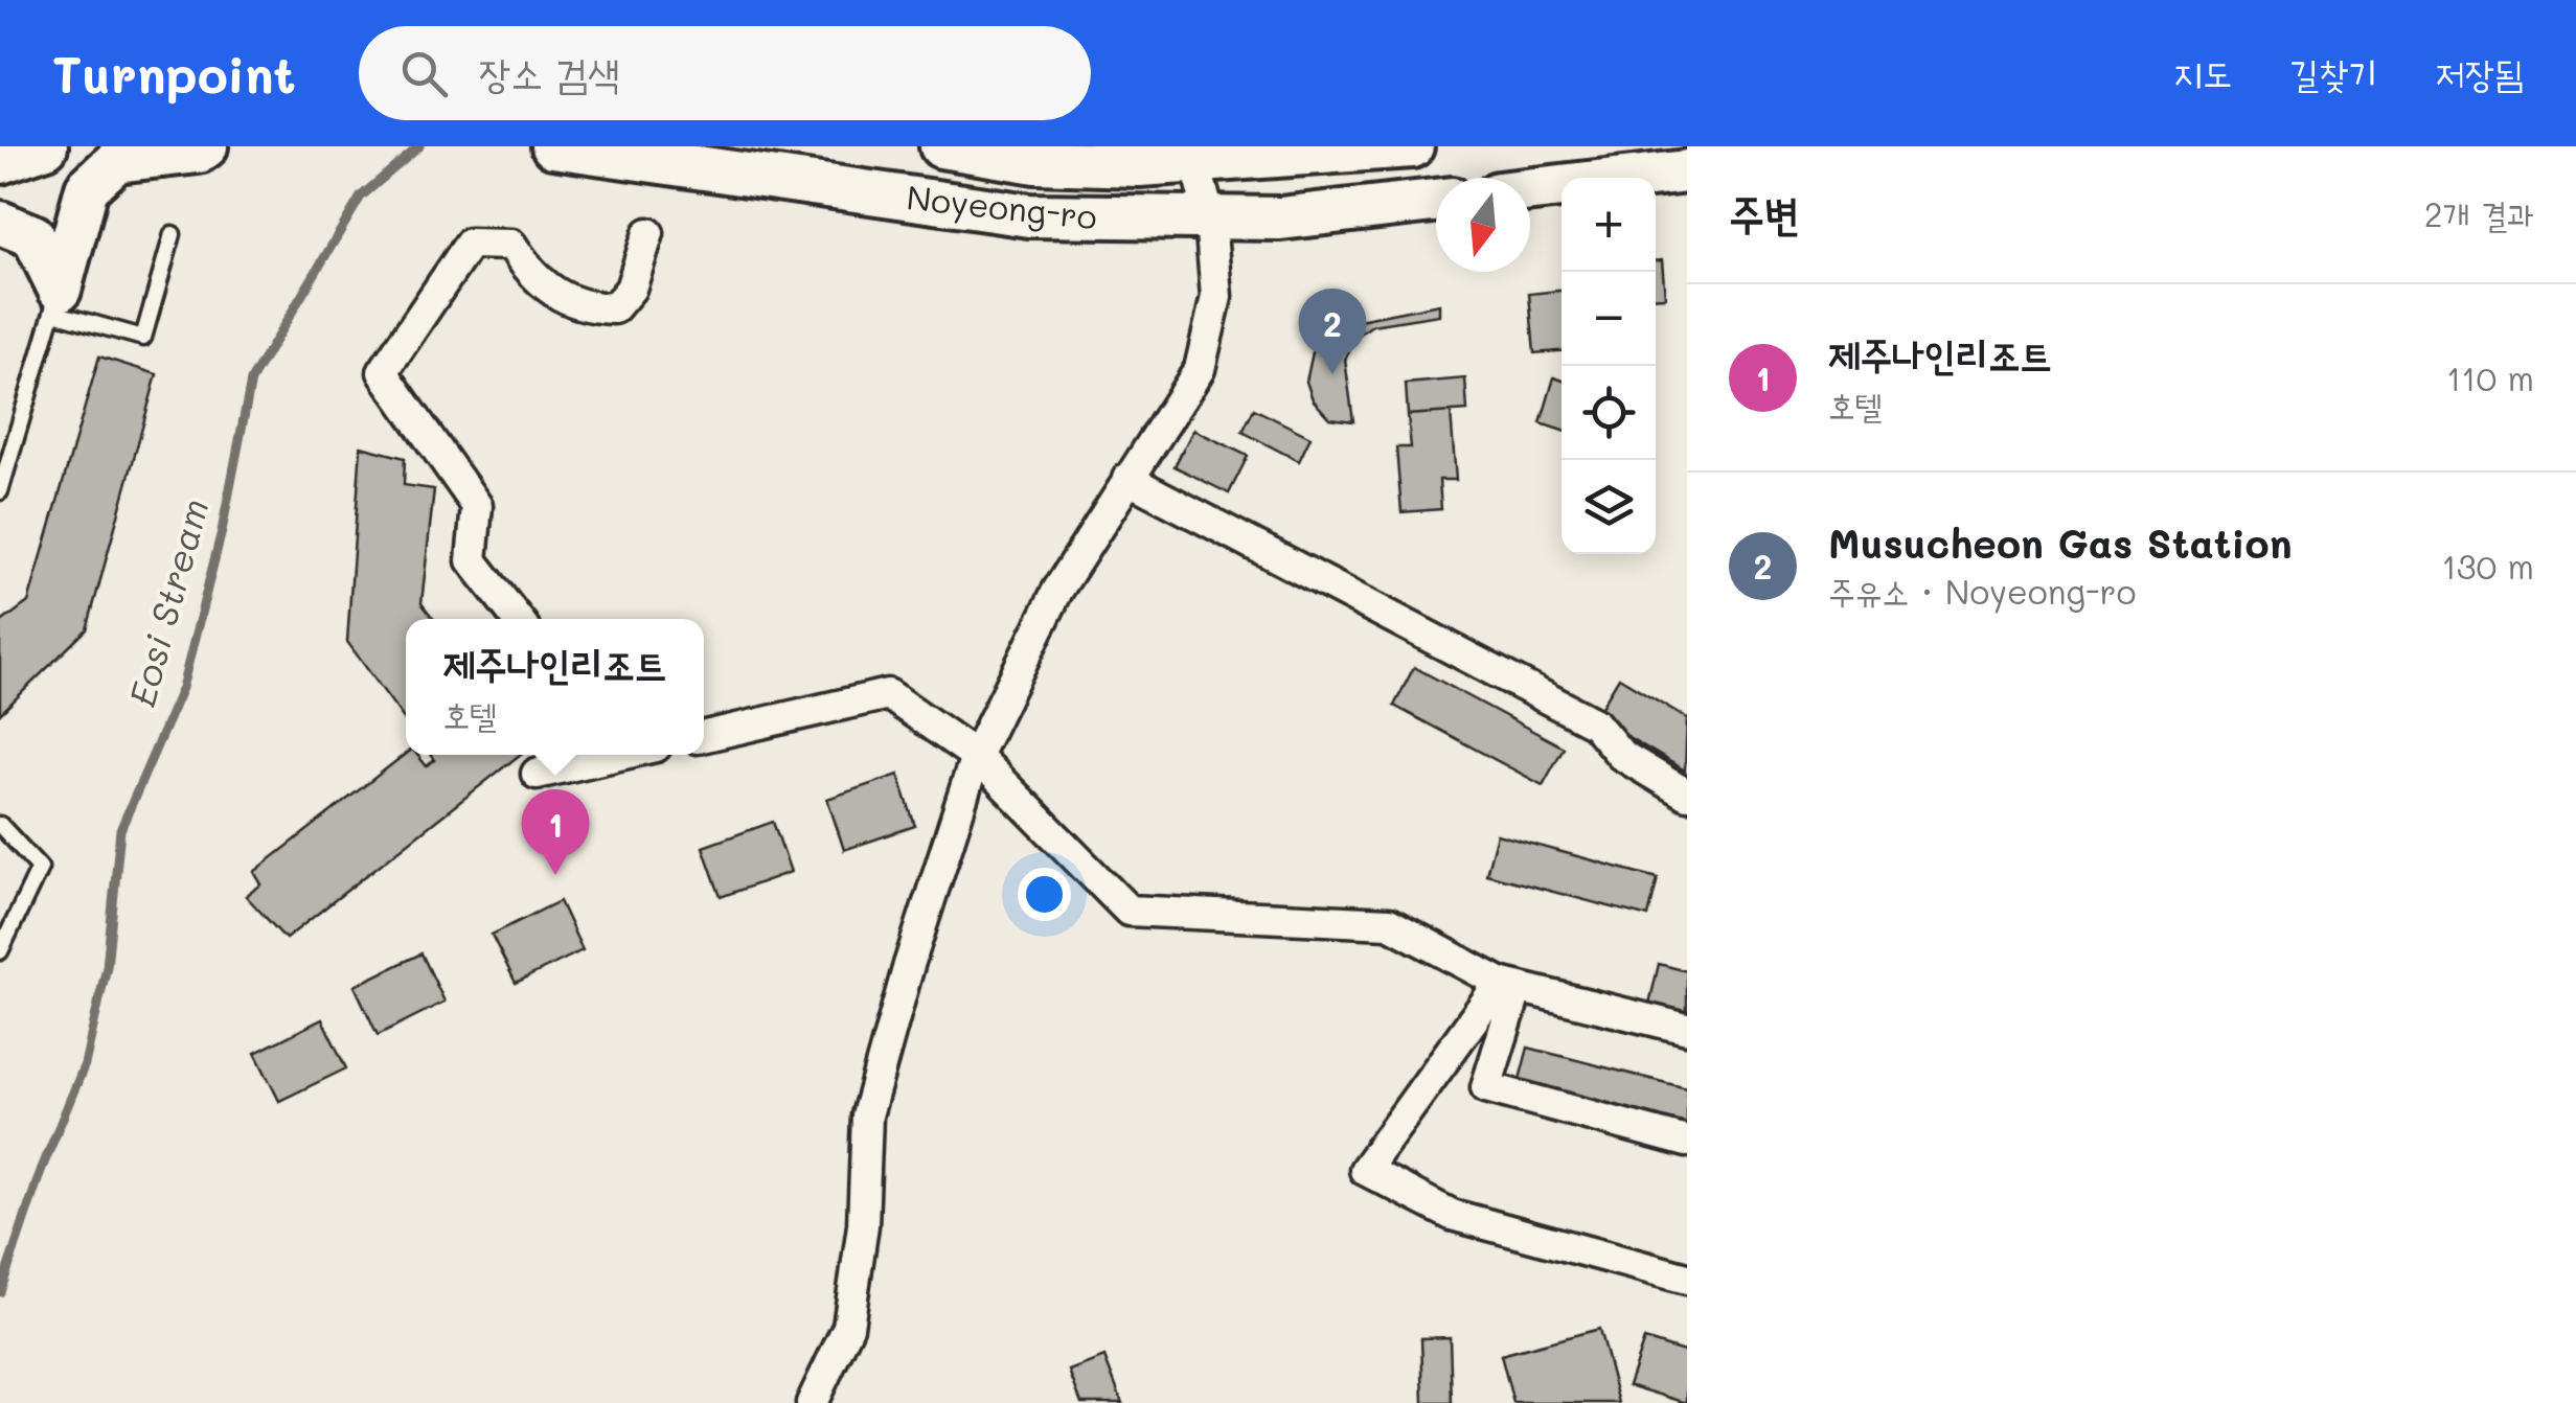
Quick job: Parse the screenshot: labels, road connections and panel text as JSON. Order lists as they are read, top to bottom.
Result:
{
  "streets": {
    "main road": ["Noyeong-ro"]
  },
  "water": ["Eosi Stream"],
  "north": "bottom",
  "page": {
    "header": "Turnpoint",
    "search": "장소 검색",
    "nav": ["지도", "길찾기", "저장됨"],
    "heading": ["주변", "2개 결과"],
    "map_buttons": ["+", "−"],
    "list": [
      {
        "mark": "1",
        "name": "제주나인리조트",
        "note": "호텔",
        "value": "110 m"
      },
      {
        "mark": "2",
        "name": "Musucheon Gas Station",
        "note": "주유소 · Noyeong-ro",
        "value": "130 m"
      }
    ],
    "pins": ["2", "1"],
    "popup": ["제주나인리조트", "호텔"]
  }
}
